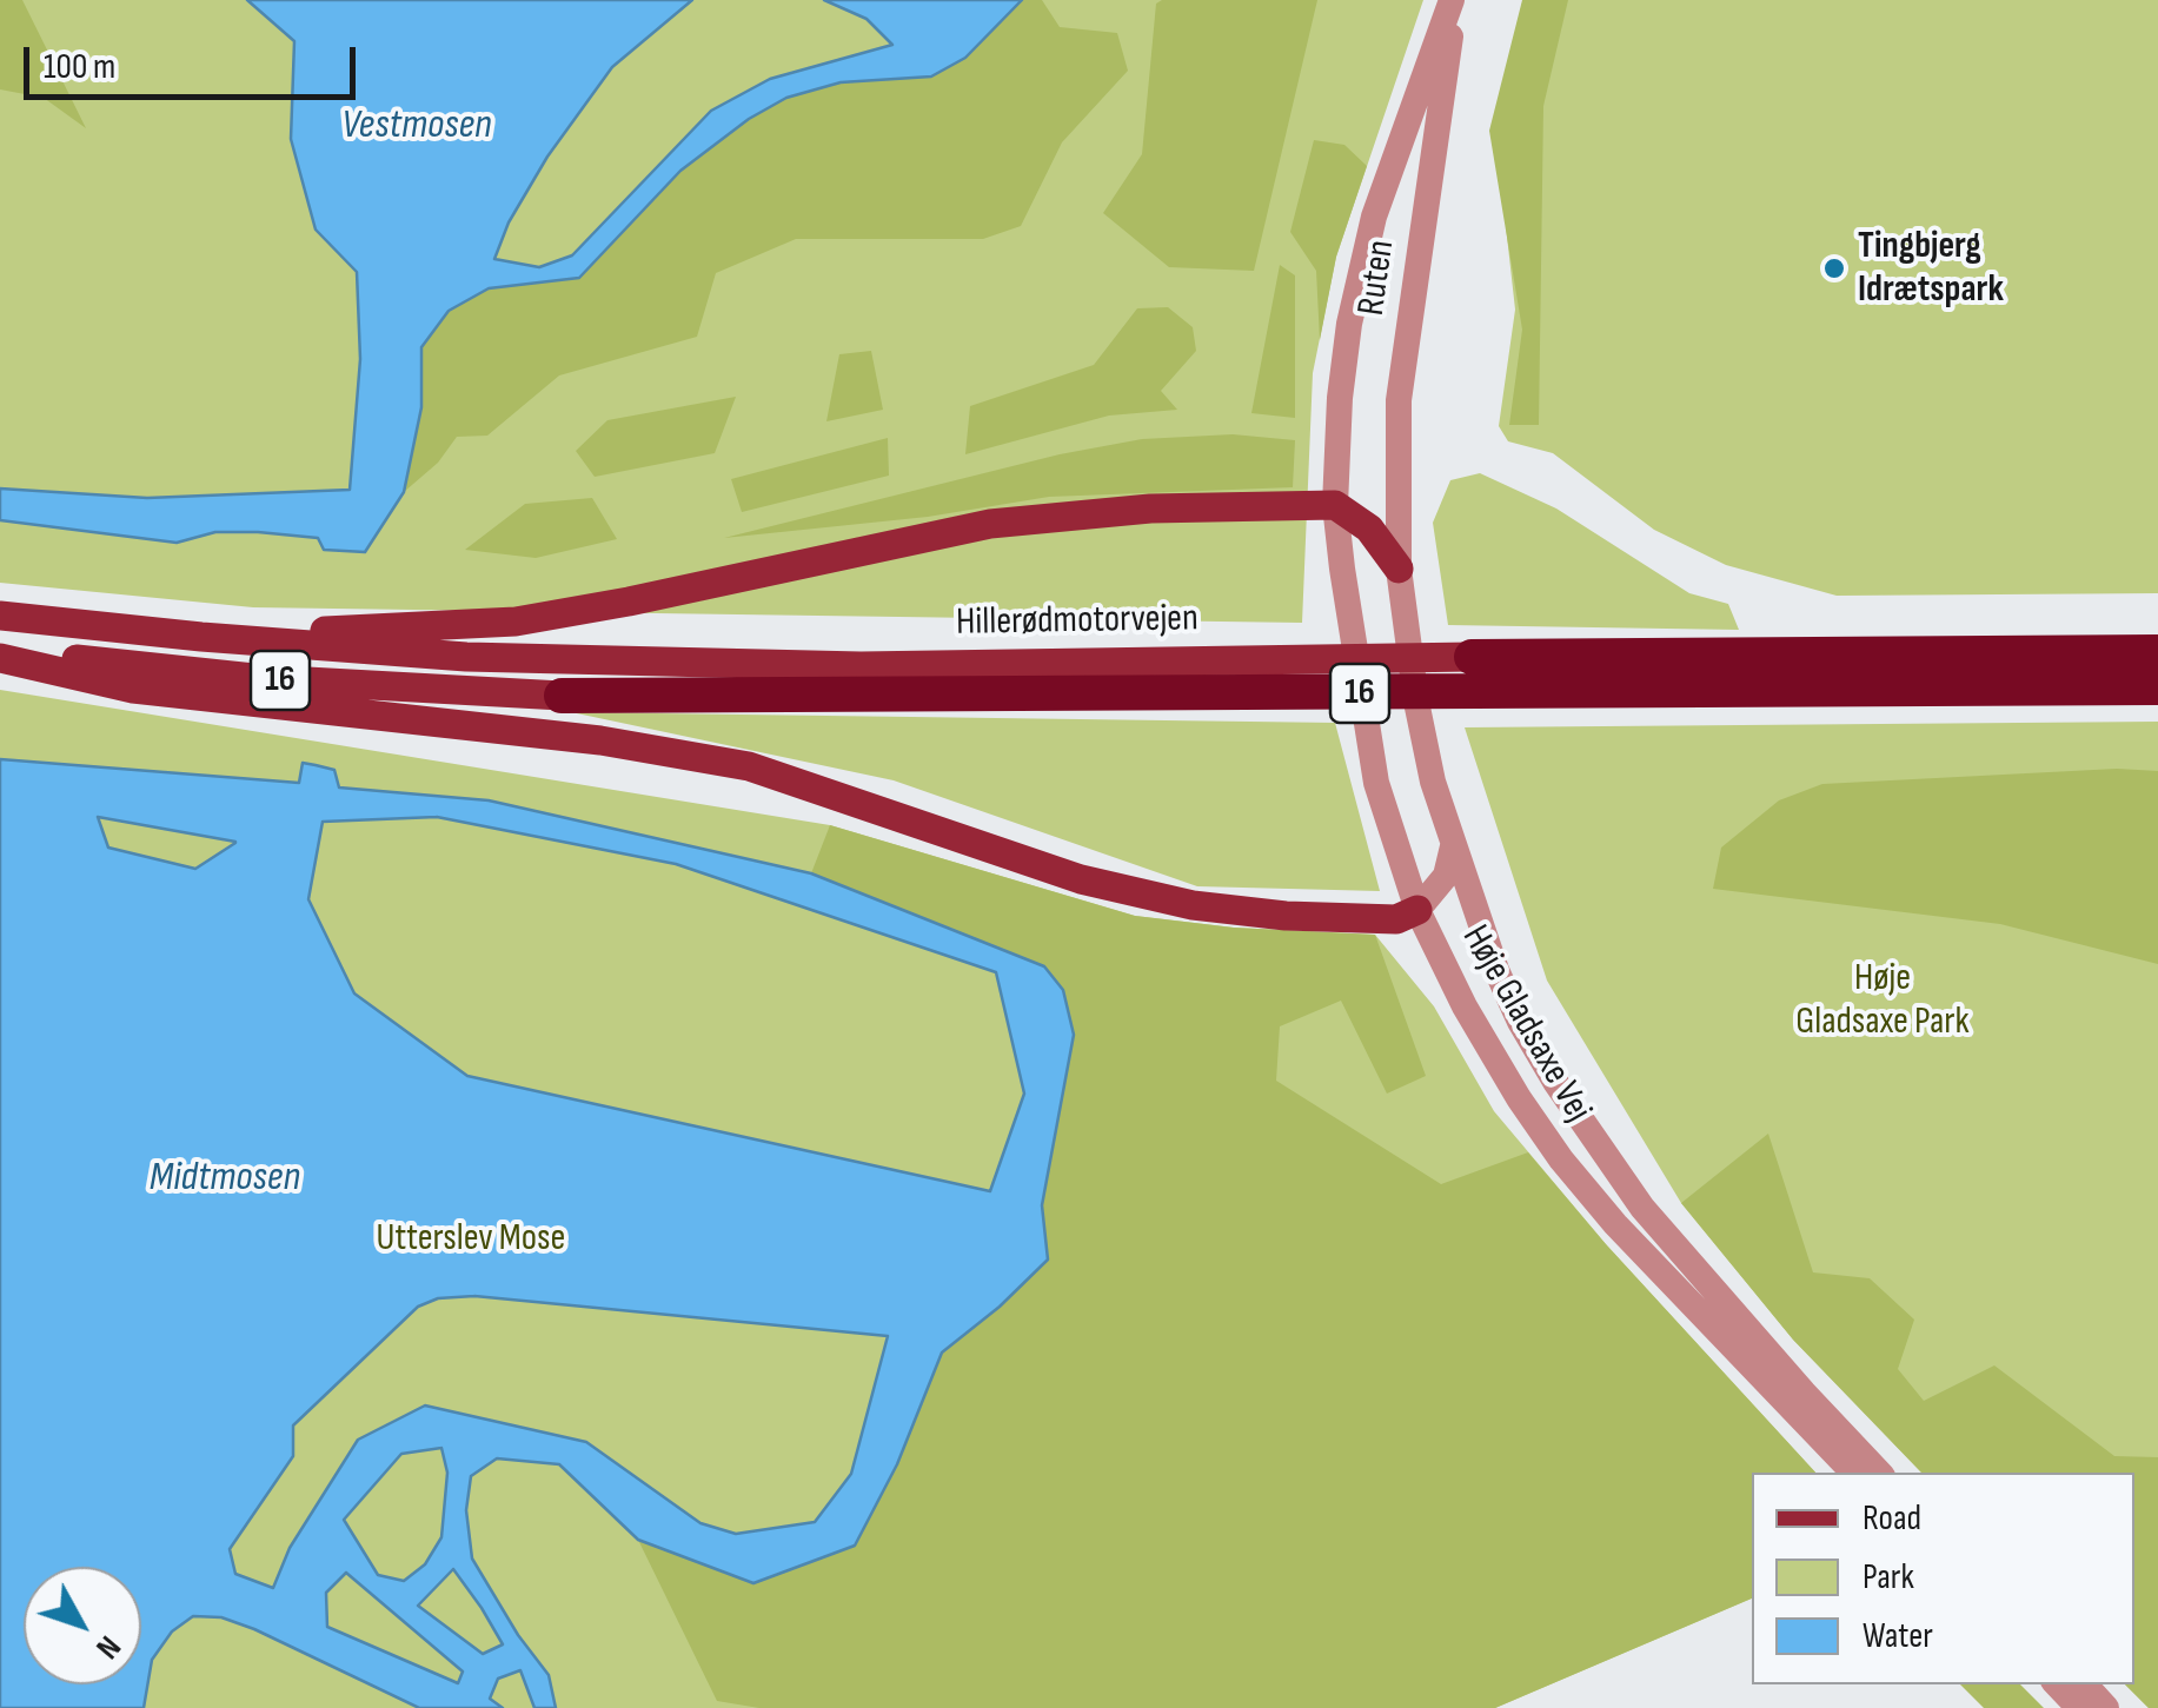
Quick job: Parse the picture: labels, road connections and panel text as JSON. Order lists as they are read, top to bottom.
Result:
{
  "streets": {
    "highway": ["Hillerødmotorvejen", "16"],
    "street": ["Ruten", "Høje Gladsaxe Vej"]
  },
  "crossings": [
    ["Ruten", "Høje Gladsaxe Vej"]
  ],
  "water": ["Vestmosen", "Midtmosen"],
  "parks": ["Høje Gladsaxe Park", "Utterslev Mose"],
  "places": ["Tingbjerg Idrætspark"],
  "legend": ["Road", "Park", "Water"],
  "scale_bar": "100 m",
  "north": "bottom right"
}
